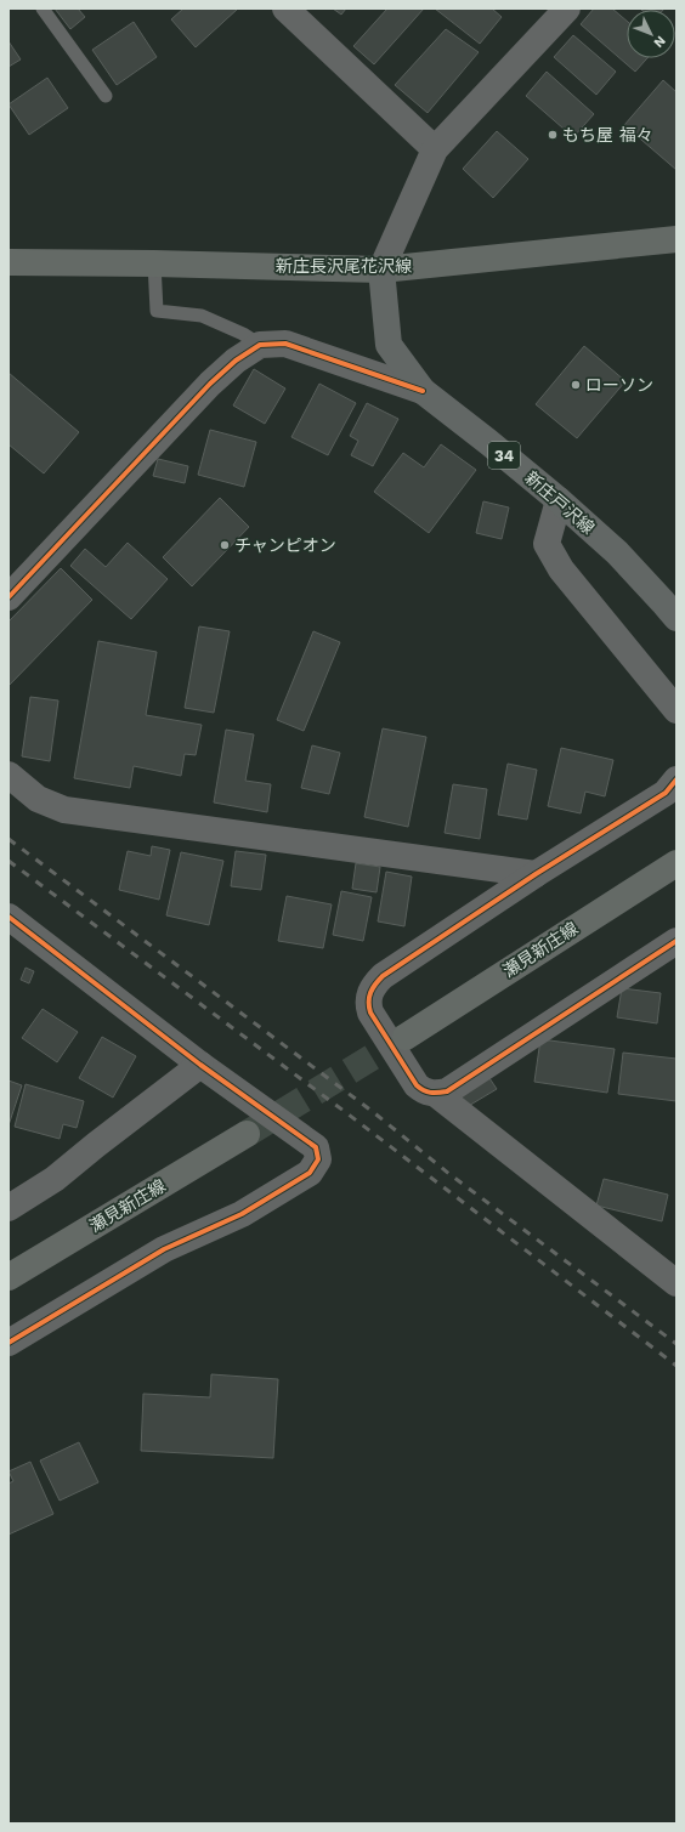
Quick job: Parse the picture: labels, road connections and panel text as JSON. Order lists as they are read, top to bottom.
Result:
{
  "streets": {
    "main road": [
      "新庄長沢尾花沢線",
      "34",
      "新庄戸沢線",
      "瀬見新庄線"
    ]
  },
  "crossings": [
    ["新庄長沢尾花沢線", "新庄戸沢線"]
  ],
  "places": ["もち屋 福々", "ローソン", "チャンピオン"],
  "north": "bottom right"
}
